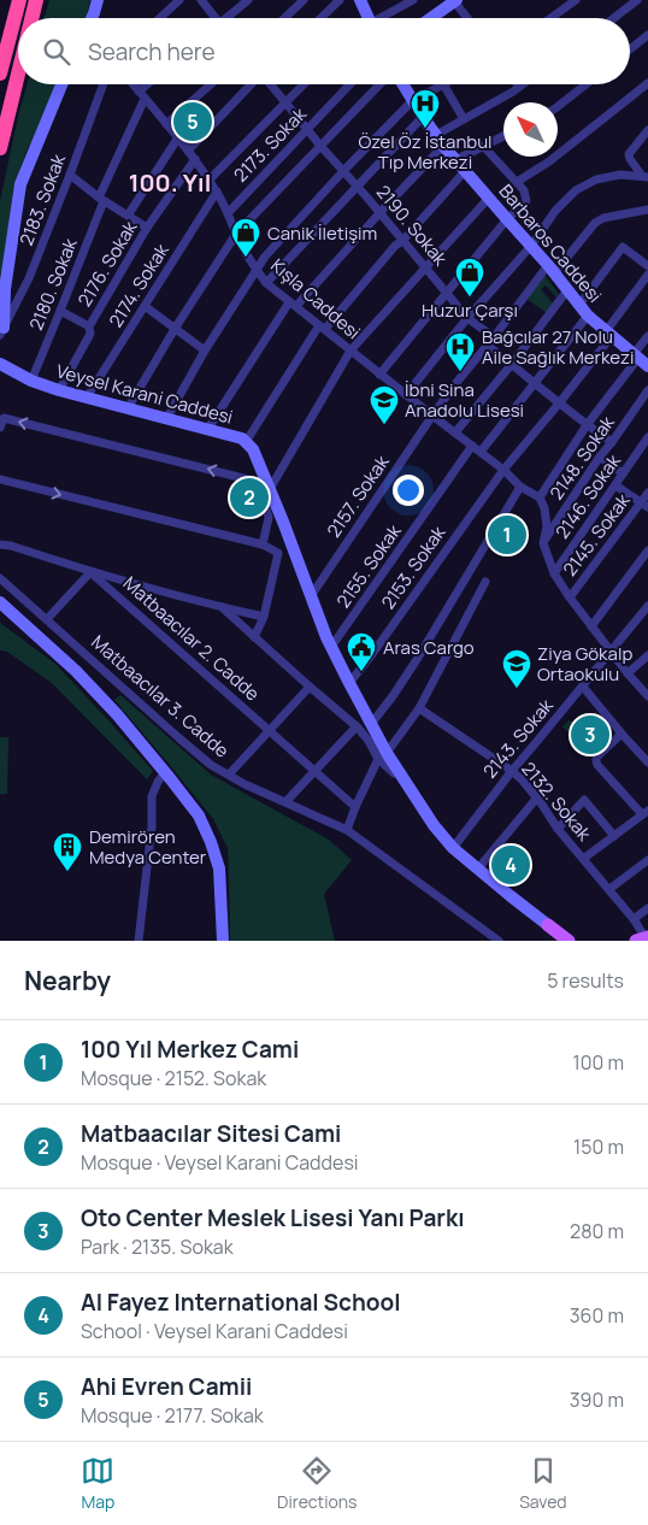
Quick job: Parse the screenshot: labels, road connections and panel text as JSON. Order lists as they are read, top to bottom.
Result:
{
  "streets": {
    "main road": ["Barbaros Caddesi", "Veysel Karani Caddesi"],
    "street": [
      "2173. Sokak",
      "2183. Sokak",
      "2190. Sokak",
      "2176. Sokak",
      "2180. Sokak",
      "2174. Sokak",
      "Kışla Caddesi",
      "2148. Sokak",
      "2157. Sokak",
      "2146. Sokak",
      "2145. Sokak",
      "2155. Sokak",
      "2153. Sokak",
      "Matbaacılar 2. Cadde",
      "Matbaacılar 3. Cadde",
      "2143. Sokak",
      "2132. Sokak"
    ]
  },
  "crossings": [
    ["2173. Sokak", "2190. Sokak"],
    ["2173. Sokak", "Kışla Caddesi"],
    ["2190. Sokak", "2157. Sokak"],
    ["Barbaros Caddesi", "2157. Sokak"],
    ["Barbaros Caddesi", "2153. Sokak"],
    ["2176. Sokak", "Kışla Caddesi"],
    ["2176. Sokak", "Veysel Karani Caddesi"],
    ["2180. Sokak", "Kışla Caddesi"],
    ["2180. Sokak", "Veysel Karani Caddesi"],
    ["2174. Sokak", "Kışla Caddesi"],
    ["2174. Sokak", "Veysel Karani Caddesi"],
    ["Kışla Caddesi", "2157. Sokak"],
    ["Kışla Caddesi", "2155. Sokak"],
    ["Kışla Caddesi", "2153. Sokak"],
    ["Veysel Karani Caddesi", "2157. Sokak"],
    ["Veysel Karani Caddesi", "2155. Sokak"],
    ["Veysel Karani Caddesi", "2153. Sokak"],
    ["Veysel Karani Caddesi", "2143. Sokak"],
    ["2143. Sokak", "2132. Sokak"]
  ],
  "districts": ["100. Yıl"],
  "places": {
    "hospital": ["Özel Öz İstanbul Tıp Merkezi", "Bağcılar 27 Nolu Aile Sağlık Merkezi"],
    "shop": ["Canik İletişim", "Huzur Çarşı"],
    "school or university": ["İbni Sina Anadolu Lisesi", "Ziya Gökalp Ortaokulu"],
    "public building": ["Aras Cargo"],
    "building": ["Demirören Medya Center"]
  },
  "north": "top left",
  "page": {
    "search": "Search here",
    "pins": [
      "5",
      "2",
      "1",
      "3",
      "4"
    ],
    "heading": ["Nearby", "5 results"],
    "list": [
      {
        "mark": "1",
        "name": "100 Yıl Merkez Cami",
        "note": "Mosque · 2152. Sokak",
        "value": "100 m"
      },
      {
        "mark": "2",
        "name": "Matbaacılar Sitesi Cami",
        "note": "Mosque · Veysel Karani Caddesi",
        "value": "150 m"
      },
      {
        "mark": "3",
        "name": "Oto Center Meslek Lisesi Yanı Parkı",
        "note": "Park · 2135. Sokak",
        "value": "280 m"
      },
      {
        "mark": "4",
        "name": "Al Fayez International School",
        "note": "School · Veysel Karani Caddesi",
        "value": "360 m"
      },
      {
        "mark": "5",
        "name": "Ahi Evren Camii",
        "note": "Mosque · 2177. Sokak",
        "value": "390 m"
      }
    ],
    "nav": ["Map", "Directions", "Saved"]
  }
}
